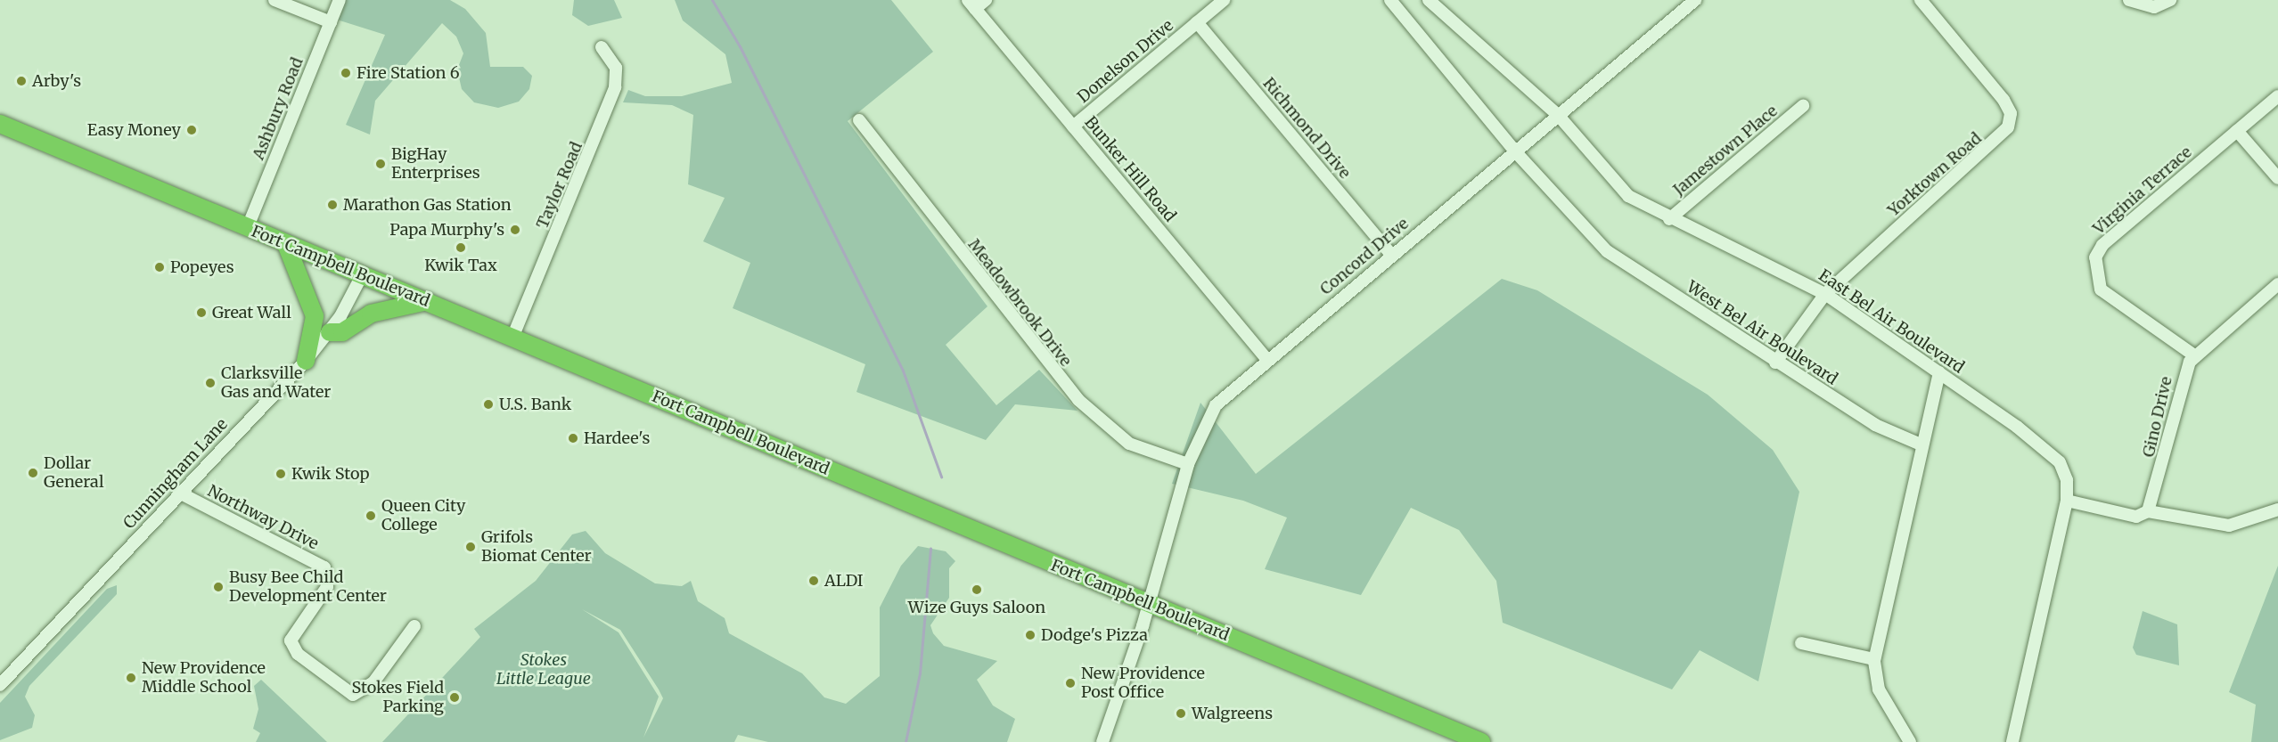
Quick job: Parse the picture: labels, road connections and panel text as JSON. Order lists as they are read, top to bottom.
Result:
{
  "streets": {
    "highway": ["Fort Campbell Boulevard"],
    "street": [
      "Donelson Drive",
      "Ashbury Road",
      "Richmond Drive",
      "Jamestown Place",
      "Bunker Hill Road",
      "Yorktown Road",
      "Taylor Road",
      "Virginia Terrace",
      "Concord Drive",
      "Meadowbrook Drive",
      "East Bel Air Boulevard",
      "West Bel Air Boulevard",
      "Gino Drive",
      "Cunningham Lane",
      "Northway Drive"
    ]
  },
  "crossings": [
    ["Donelson Drive", "Richmond Drive"],
    ["Donelson Drive", "Bunker Hill Road"],
    ["Ashbury Road", "Fort Campbell Boulevard"],
    ["Richmond Drive", "Concord Drive"],
    ["Jamestown Place", "East Bel Air Boulevard"],
    ["Bunker Hill Road", "Concord Drive"],
    ["Yorktown Road", "East Bel Air Boulevard"],
    ["Yorktown Road", "West Bel Air Boulevard"],
    ["Taylor Road", "Fort Campbell Boulevard"],
    ["Virginia Terrace", "Gino Drive"],
    ["Concord Drive", "Fort Campbell Boulevard"],
    ["Concord Drive", "Meadowbrook Drive"],
    ["Concord Drive", "East Bel Air Boulevard"],
    ["Concord Drive", "West Bel Air Boulevard"],
    ["Fort Campbell Boulevard", "Cunningham Lane"],
    ["Cunningham Lane", "Northway Drive"]
  ],
  "parks": ["Stokes Little League"],
  "places": [
    "Fire Station 6",
    "Arby's",
    "Easy Money",
    "BigHay Enterprises",
    "Marathon Gas Station",
    "Papa Murphy's",
    "Kwik Tax",
    "Popeyes",
    "Great Wall",
    "Clarksville Gas and Water",
    "U.S. Bank",
    "Hardee's",
    "Dollar General",
    "Kwik Stop",
    "Queen City College",
    "Grifols Biomat Center",
    "ALDI",
    "Busy Bee Child Development Center",
    "Wize Guys Saloon",
    "Dodge's Pizza",
    "New Providence Middle School",
    "New Providence Post Office",
    "Stokes Field Parking",
    "Walgreens"
  ]
}
